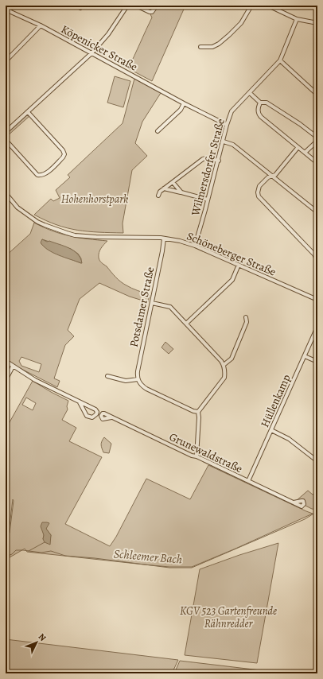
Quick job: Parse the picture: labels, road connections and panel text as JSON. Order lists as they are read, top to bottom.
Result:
{
  "streets": {
    "street": [
      "Köpenicker Straße",
      "Wilmersdorfer Straße",
      "Schöneberger Straße",
      "Potsdamer Straße",
      "Hüllenkamp",
      "Grunewaldstraße"
    ]
  },
  "crossings": [
    ["Köpenicker Straße", "Wilmersdorfer Straße"],
    ["Wilmersdorfer Straße", "Schöneberger Straße"],
    ["Schöneberger Straße", "Potsdamer Straße"],
    ["Hüllenkamp", "Grunewaldstraße"]
  ],
  "water": ["Schleemer Bach"],
  "parks": ["Hohenhorstpark", "KGV 523 Gartenfreunde Rähnredder"],
  "north": "top right"
}
